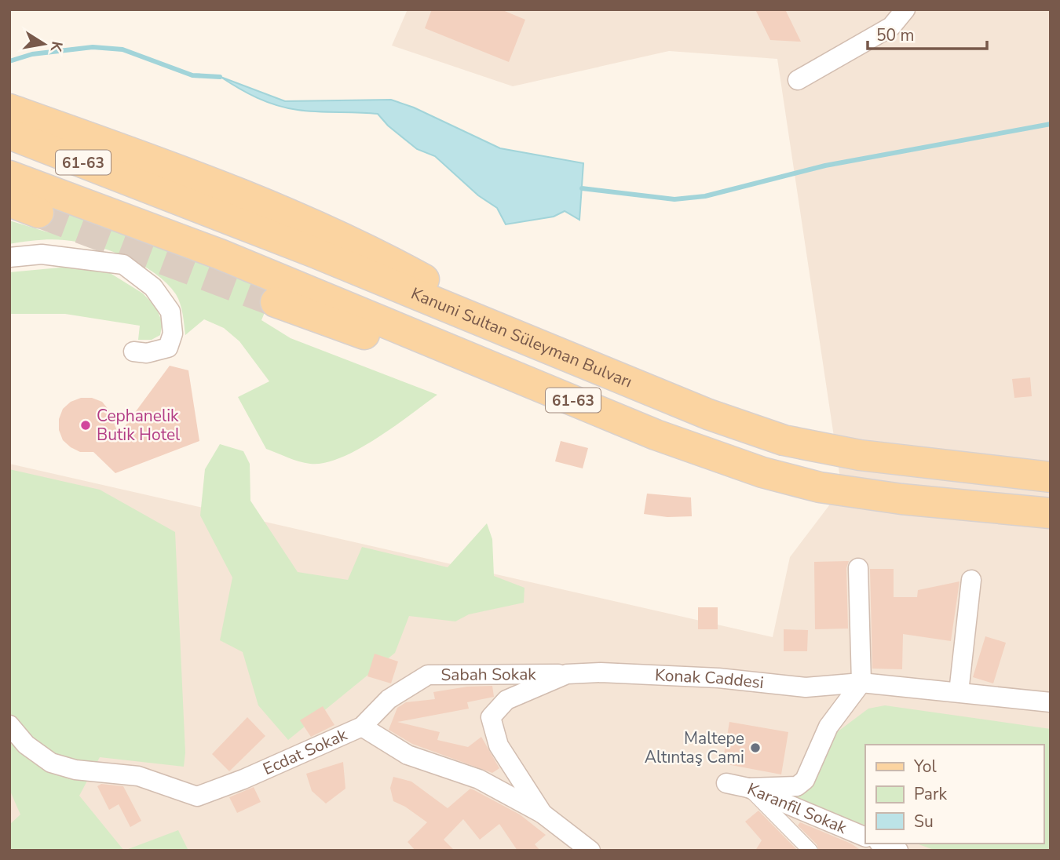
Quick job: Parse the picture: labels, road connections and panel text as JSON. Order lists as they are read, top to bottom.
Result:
{
  "streets": {
    "main road": ["61-63", "Kanuni Sultan Süleyman Bulvarı"],
    "street": [
      "Sabah Sokak",
      "Konak Caddesi",
      "Ecdat Sokak",
      "Karanfil Sokak"
    ]
  },
  "crossings": [
    ["61-63", "Kanuni Sultan Süleyman Bulvarı"],
    ["Sabah Sokak", "Konak Caddesi"],
    ["Sabah Sokak", "Ecdat Sokak"],
    ["Konak Caddesi", "Ecdat Sokak"]
  ],
  "places": ["Cephanelik Butik Hotel", "Maltepe Altıntaş Cami"],
  "legend": ["Yol", "Park", "Su"],
  "scale_bar": "50 m",
  "north": "right"
}
